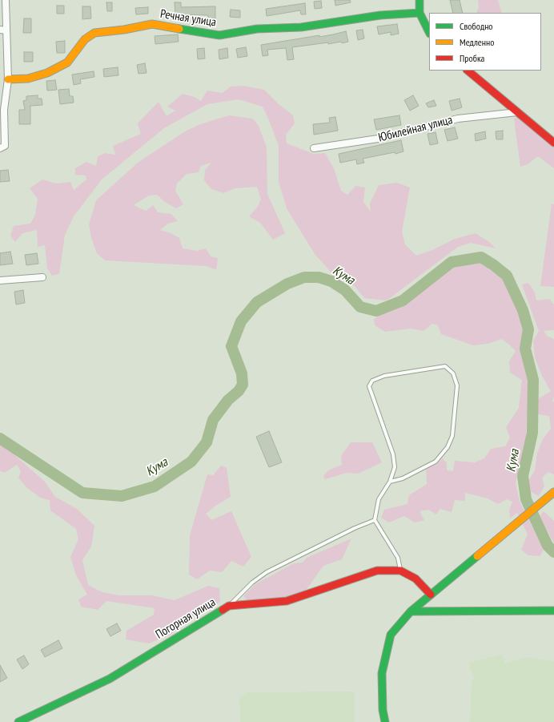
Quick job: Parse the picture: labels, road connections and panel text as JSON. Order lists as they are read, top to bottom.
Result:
{
  "streets": {
    "street": ["Речная улица", "Юбилейная улица", "Погорная улица"]
  },
  "water": ["Кума"],
  "legend": ["Свободно", "Медленно", "Пробка"]
}
